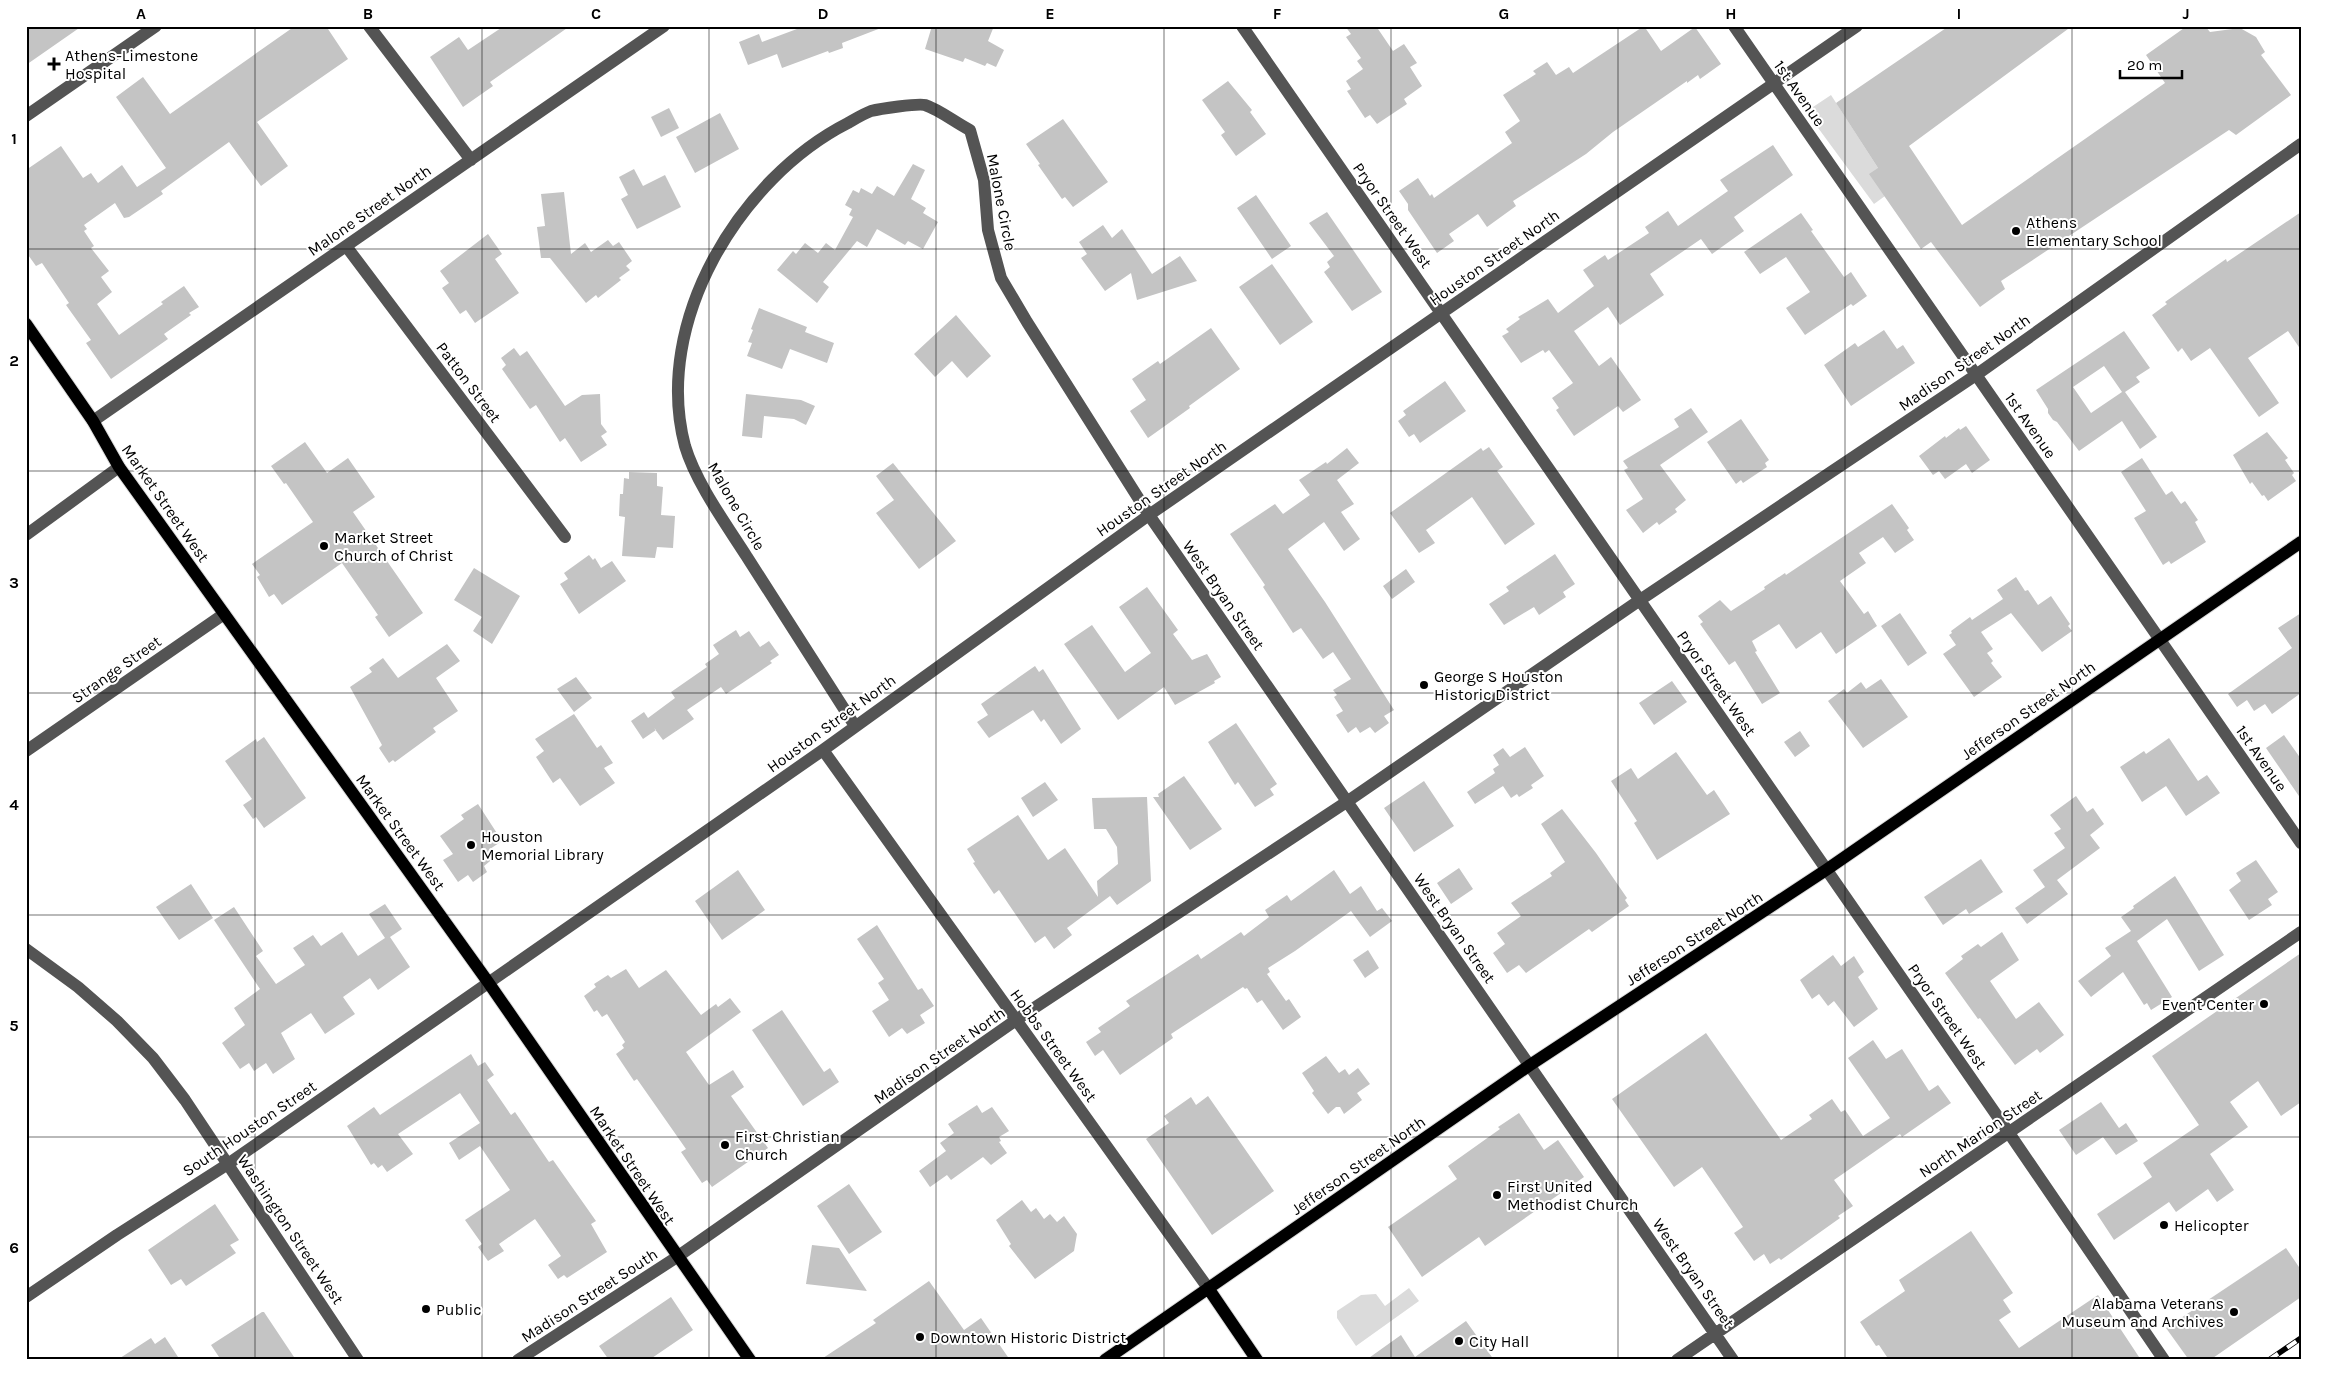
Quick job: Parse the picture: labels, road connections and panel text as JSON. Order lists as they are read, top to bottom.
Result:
{
  "streets": {
    "main road": ["Market Street West", "Jefferson Street North", "Hobbs Street West"],
    "street": [
      "1st Avenue",
      "Malone Circle",
      "Malone Street North",
      "Pryor Street West",
      "Houston Street North",
      "Madison Street North",
      "Patton Street",
      "West Bryan Street",
      "Strange Street",
      "South Houston Street",
      "North Marion Street",
      "Washington Street West",
      "Madison Street South"
    ]
  },
  "crossings": [
    ["1st Avenue", "Houston Street North"],
    ["1st Avenue", "Madison Street North"],
    ["1st Avenue", "Jefferson Street North"],
    ["Malone Circle", "Houston Street North"],
    ["Malone Circle", "West Bryan Street"],
    ["Malone Street North", "Patton Street"],
    ["Malone Street North", "Market Street West"],
    ["Pryor Street West", "Houston Street North"],
    ["Pryor Street West", "Madison Street North"],
    ["Pryor Street West", "Jefferson Street North"],
    ["Pryor Street West", "North Marion Street"],
    ["Houston Street North", "Market Street West"],
    ["Houston Street North", "West Bryan Street"],
    ["Houston Street North", "Hobbs Street West"],
    ["Houston Street North", "South Houston Street"],
    ["Madison Street North", "Market Street West"],
    ["Madison Street North", "West Bryan Street"],
    ["Madison Street North", "Hobbs Street West"],
    ["Madison Street North", "Madison Street South"],
    ["Market Street West", "Strange Street"],
    ["Market Street West", "South Houston Street"],
    ["Market Street West", "Madison Street South"],
    ["West Bryan Street", "Jefferson Street North"],
    ["West Bryan Street", "North Marion Street"],
    ["Jefferson Street North", "Hobbs Street West"],
    ["South Houston Street", "Washington Street West"]
  ],
  "places": {
    "health": ["Athens-Limestone Hospital"],
    "other": [
      "Athens Elementary School",
      "Market Street Church of Christ",
      "George S Houston Historic District",
      "Houston Memorial Library",
      "Event Center",
      "First Christian Church",
      "First United Methodist Church",
      "Helicopter",
      "Public",
      "Alabama Veterans Museum and Archives",
      "Downtown Historic District",
      "City Hall"
    ]
  },
  "scale_bar": "20 m",
  "grid": {
    "columns": [
      "A",
      "B",
      "C",
      "D",
      "E",
      "F",
      "G",
      "H",
      "I",
      "J"
    ],
    "rows": [
      "1",
      "2",
      "3",
      "4",
      "5",
      "6"
    ]
  }
}
